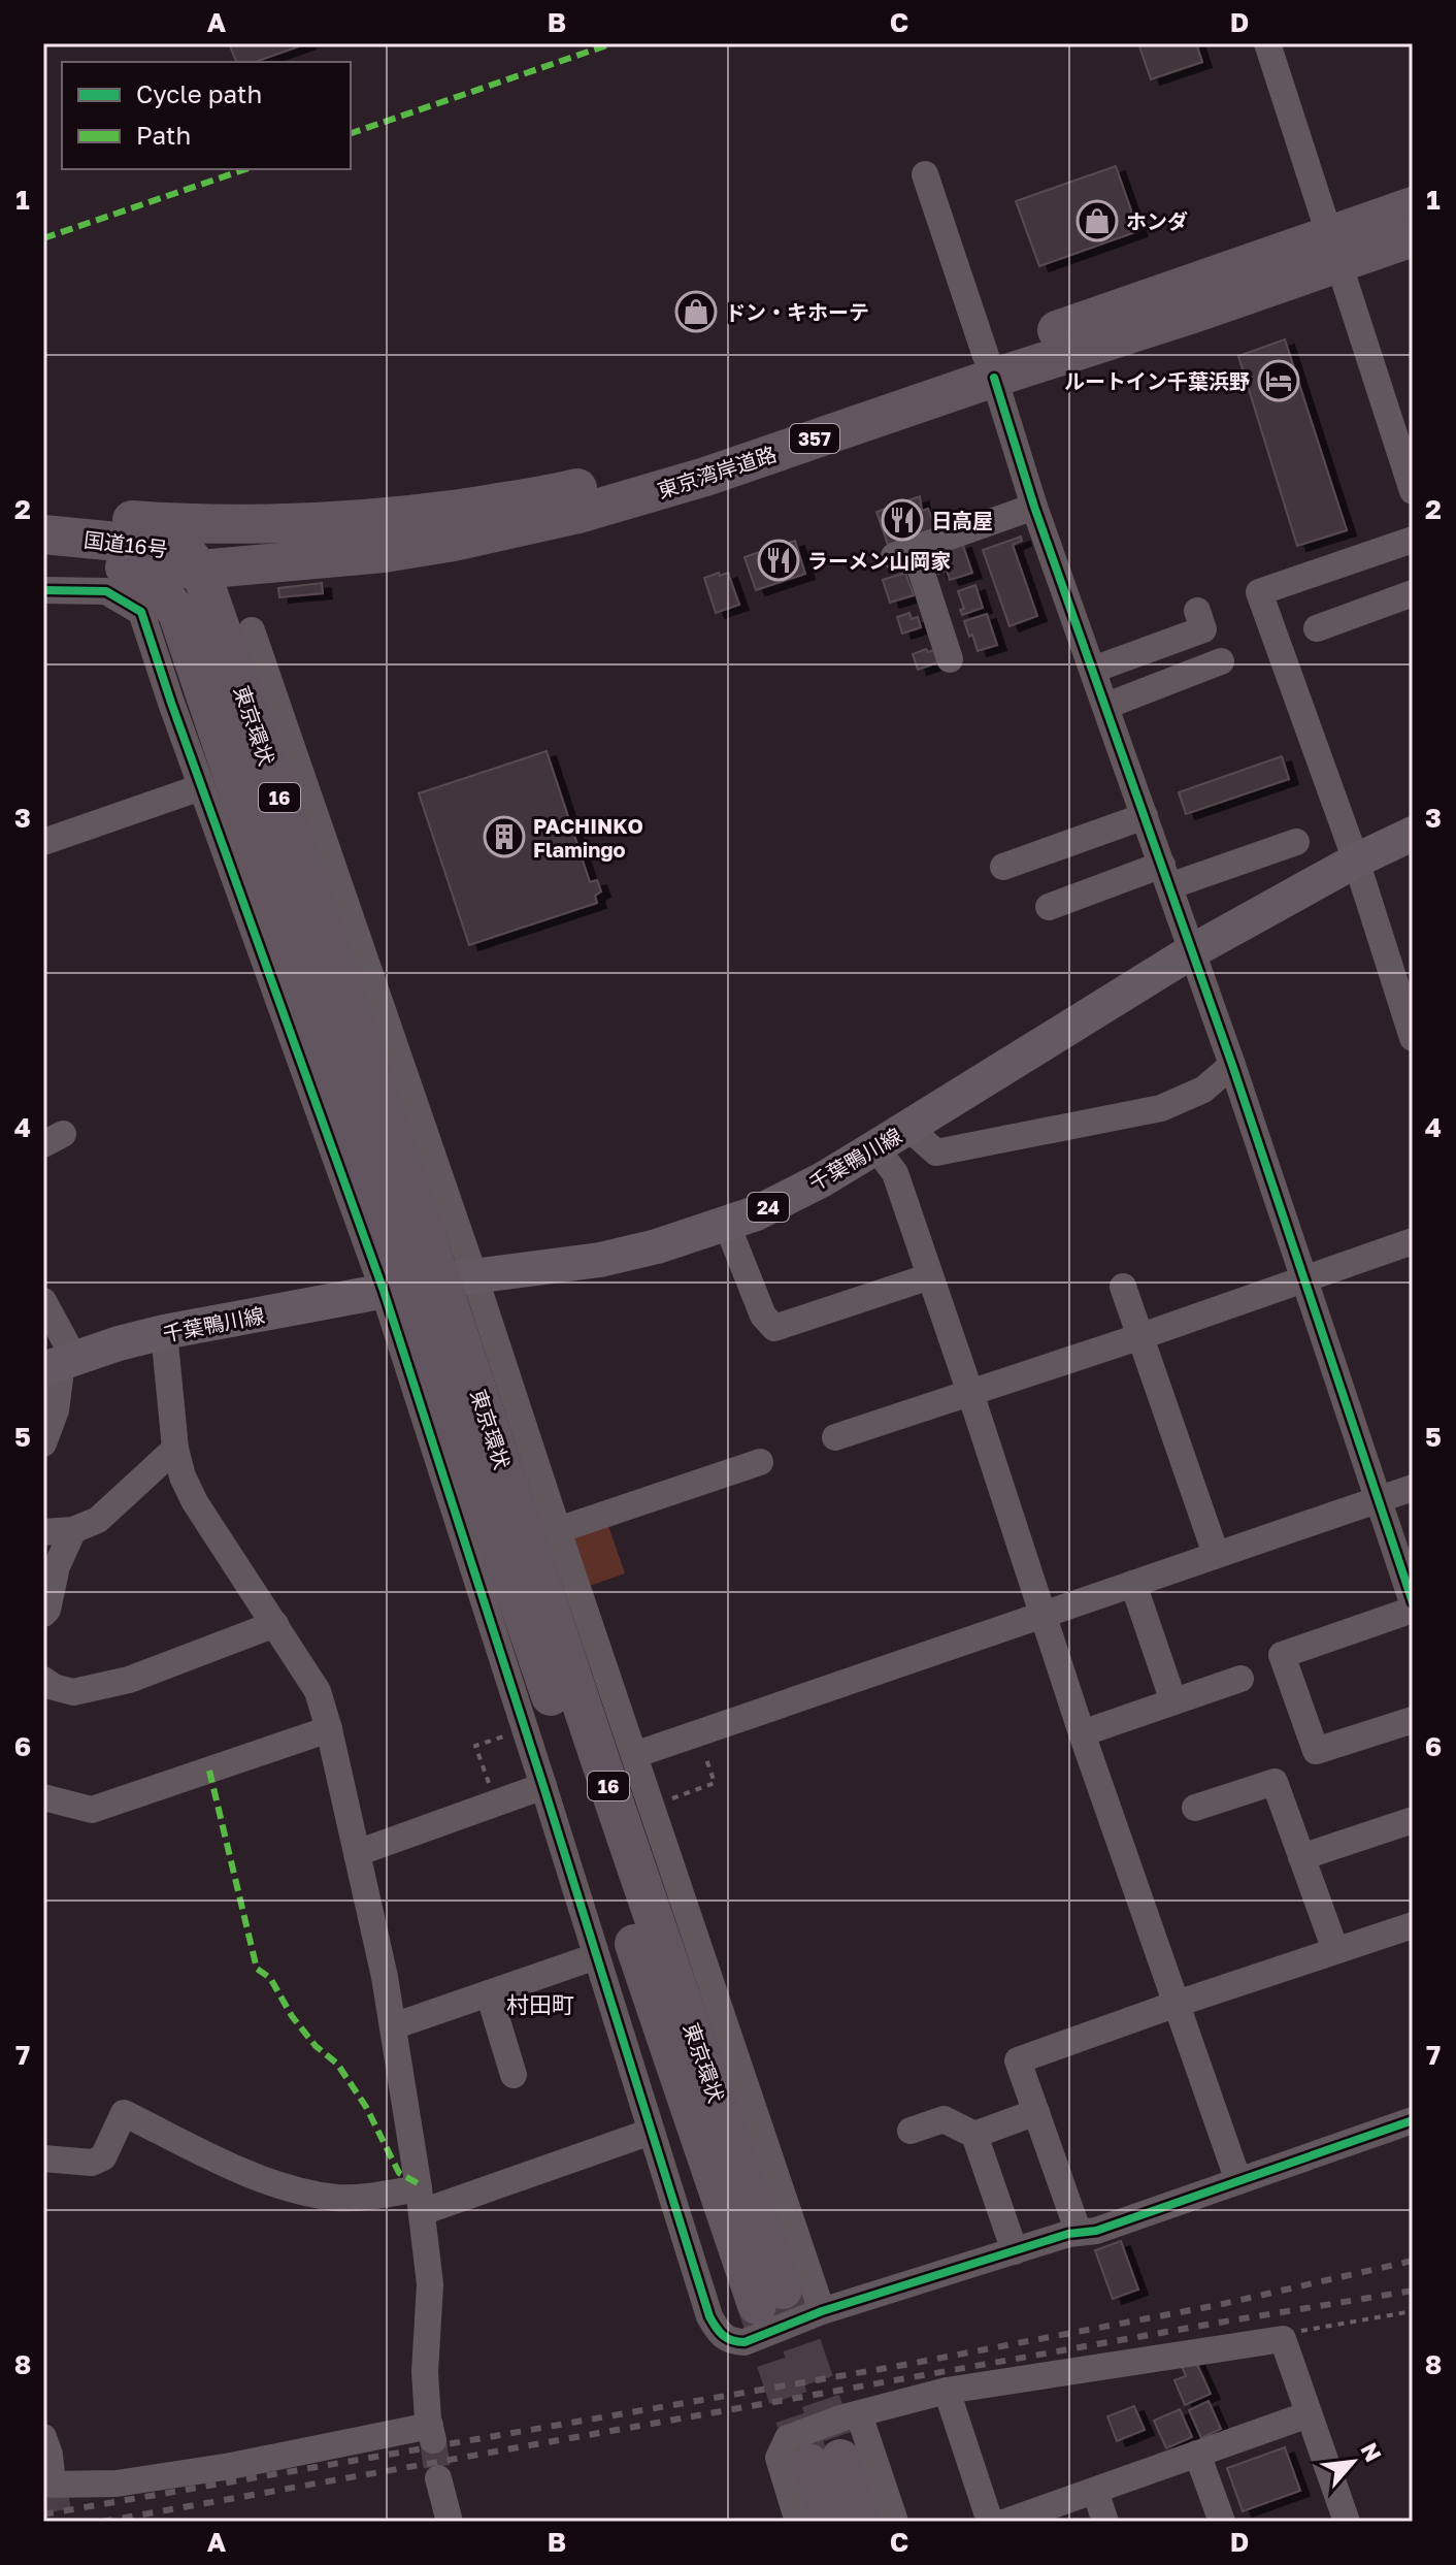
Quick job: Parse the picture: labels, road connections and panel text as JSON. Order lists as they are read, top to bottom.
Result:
{
  "streets": {
    "highway": [
      "357",
      "東京湾岸道路",
      "国道16号",
      "東京環状",
      "16"
    ],
    "main road": ["千葉鴨川線", "24"]
  },
  "crossings": [
    ["東京湾岸道路", "国道16号"],
    ["東京湾岸道路", "東京環状"],
    ["国道16号", "東京環状"],
    ["東京環状", "千葉鴨川線"]
  ],
  "districts": ["村田町"],
  "places": {
    "shop": ["ホンダ", "ドン・キホーテ"],
    "hotel": ["ルートイン千葉浜野"],
    "restaurant": ["日高屋", "ラーメン山岡家"],
    "building": ["PACHINKO Flamingo"]
  },
  "legend": ["Cycle path", "Path"],
  "north": "top right",
  "grid": {
    "columns": [
      "A",
      "B",
      "C",
      "D"
    ],
    "rows": [
      "1",
      "2",
      "3",
      "4",
      "5",
      "6",
      "7",
      "8"
    ]
  }
}
